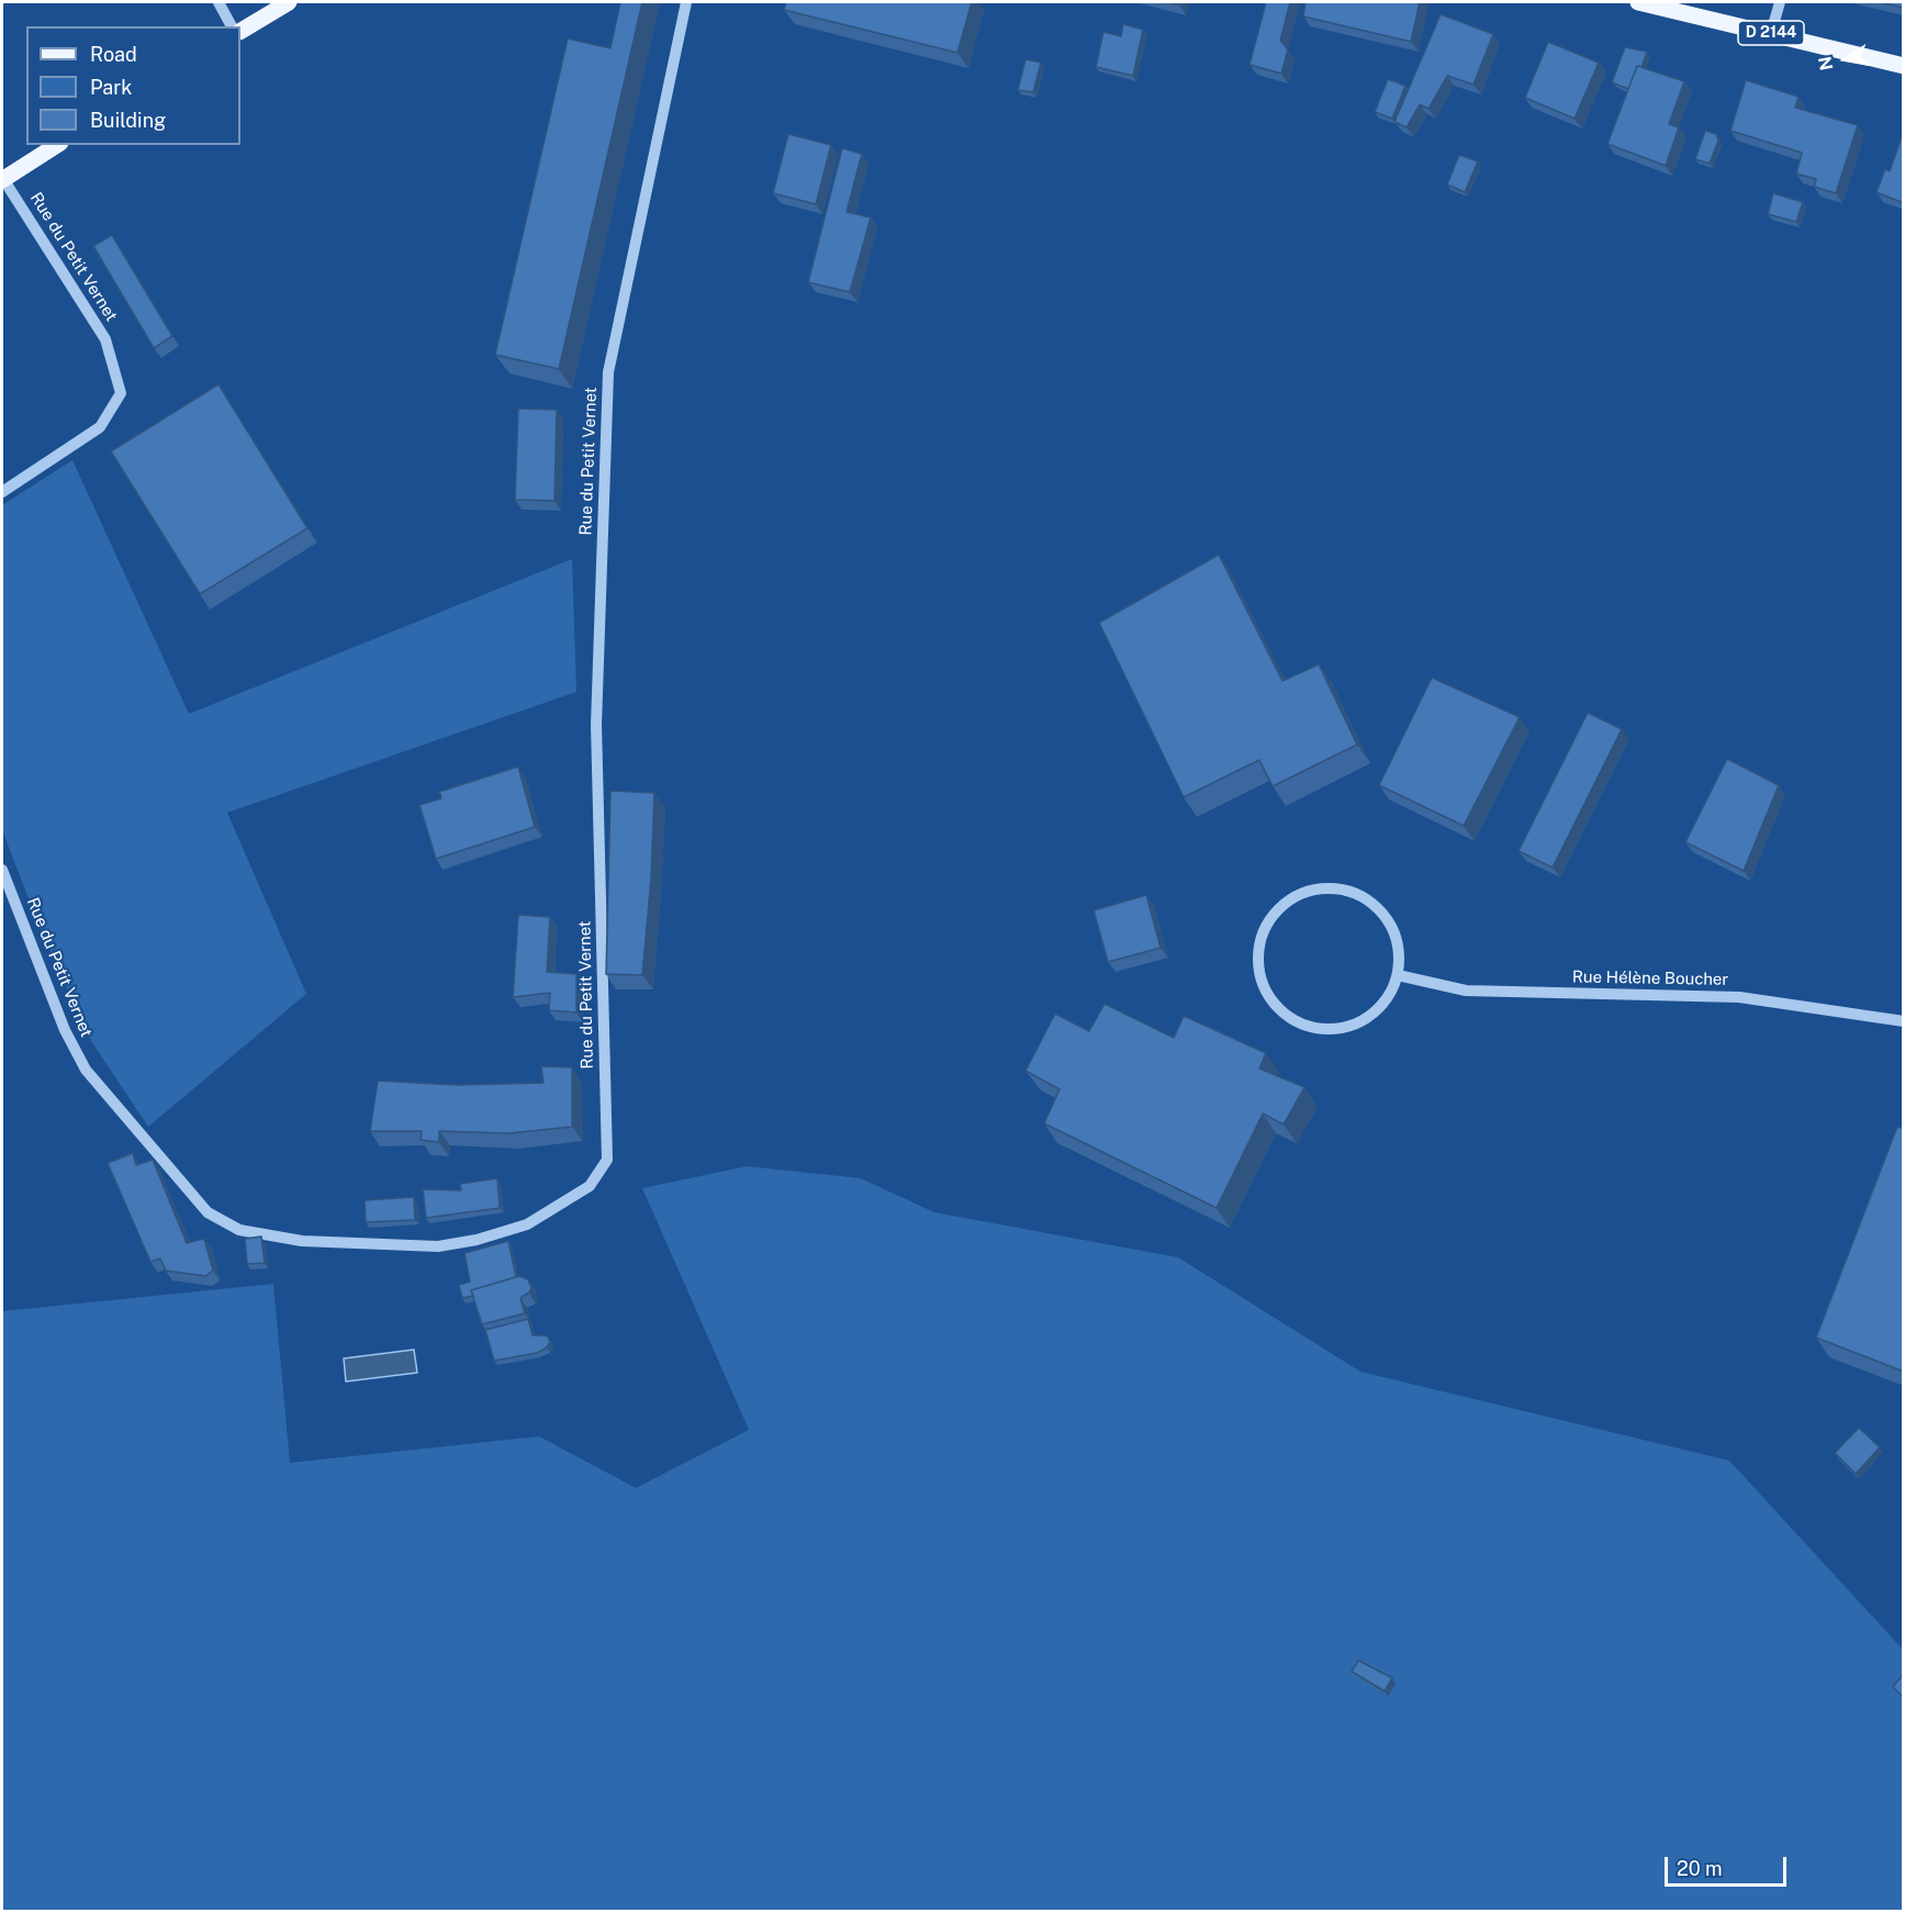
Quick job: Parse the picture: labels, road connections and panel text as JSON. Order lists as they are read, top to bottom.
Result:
{
  "streets": {
    "main road": ["D 2144"],
    "street": ["Rue du Petit Vernet", "Rue Hélène Boucher"]
  },
  "legend": ["Road", "Park", "Building"],
  "scale_bar": "20 m",
  "north": "left"
}
